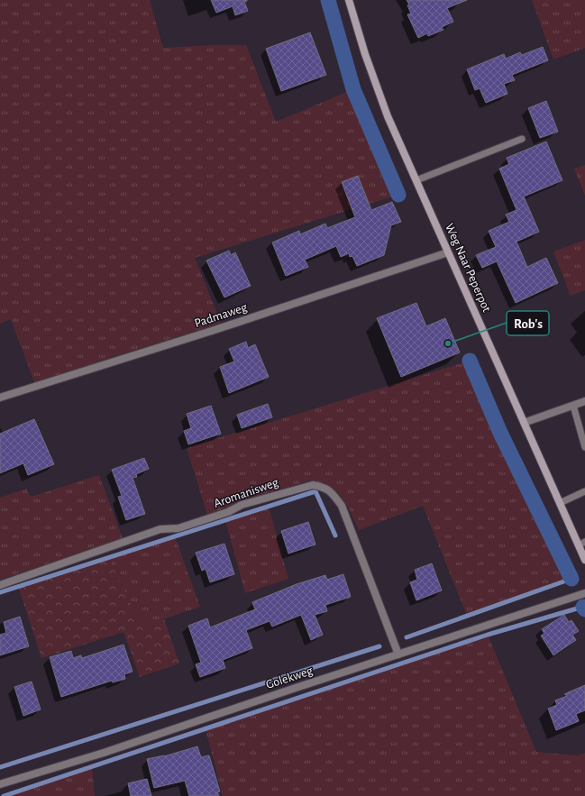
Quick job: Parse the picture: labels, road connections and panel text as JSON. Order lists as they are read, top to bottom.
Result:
{
  "streets": {
    "street": [
      "Weg Naar Peperpot",
      "Padmaweg",
      "Aromanisweg",
      "Golekweg"
    ]
  },
  "crossings": [
    ["Weg Naar Peperpot", "Padmaweg"],
    ["Aromanisweg", "Golekweg"]
  ],
  "places": ["Rob's"]
}
